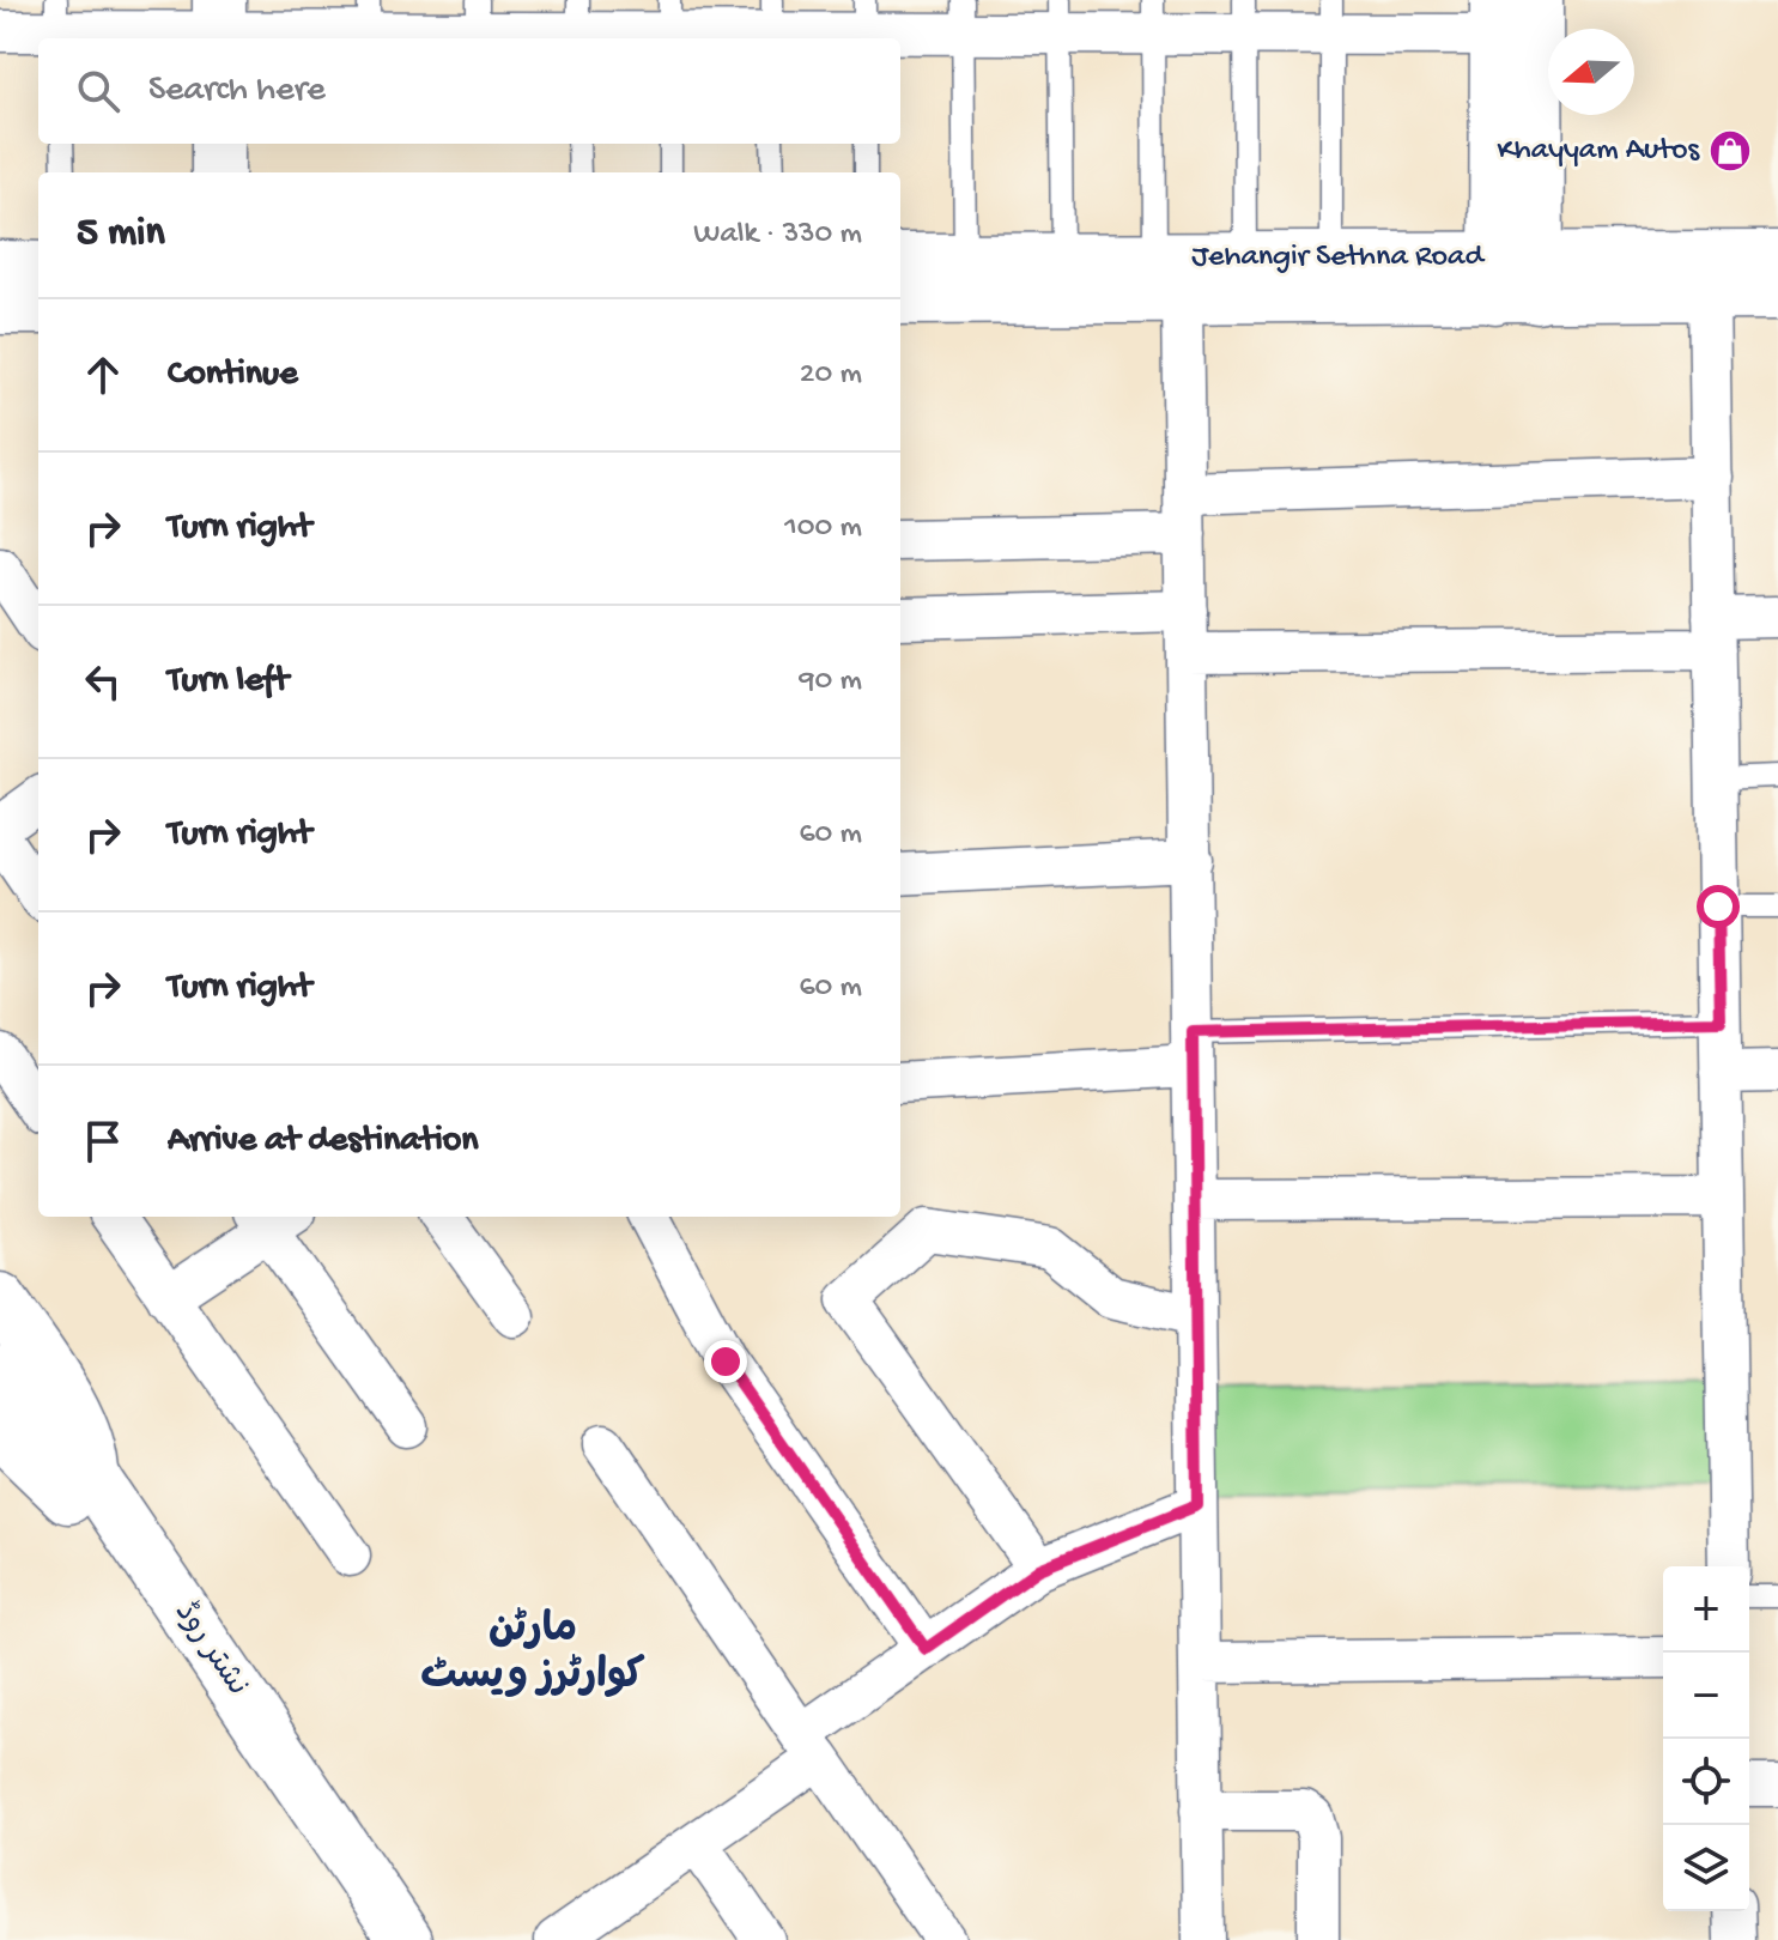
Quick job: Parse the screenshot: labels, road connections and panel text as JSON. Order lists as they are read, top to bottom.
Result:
{
  "streets": {
    "main road": ["Jehangir Sethna Road", "نشتر روڈ"]
  },
  "districts": ["مارٹن کوارٹرز ویسٹ"],
  "places": {
    "shop": ["Khayyam Autos"]
  },
  "north": "left",
  "page": {
    "search": "Search here",
    "heading": ["5 min", "Walk · 330 m"],
    "list": [
      ["Continue", "20 m"],
      ["Turn right", "100 m"],
      ["Turn left", "90 m"],
      ["Turn right", "60 m"],
      ["Turn right", "60 m"],
      "Arrive at destination"
    ],
    "map_buttons": ["+", "−"]
  }
}
